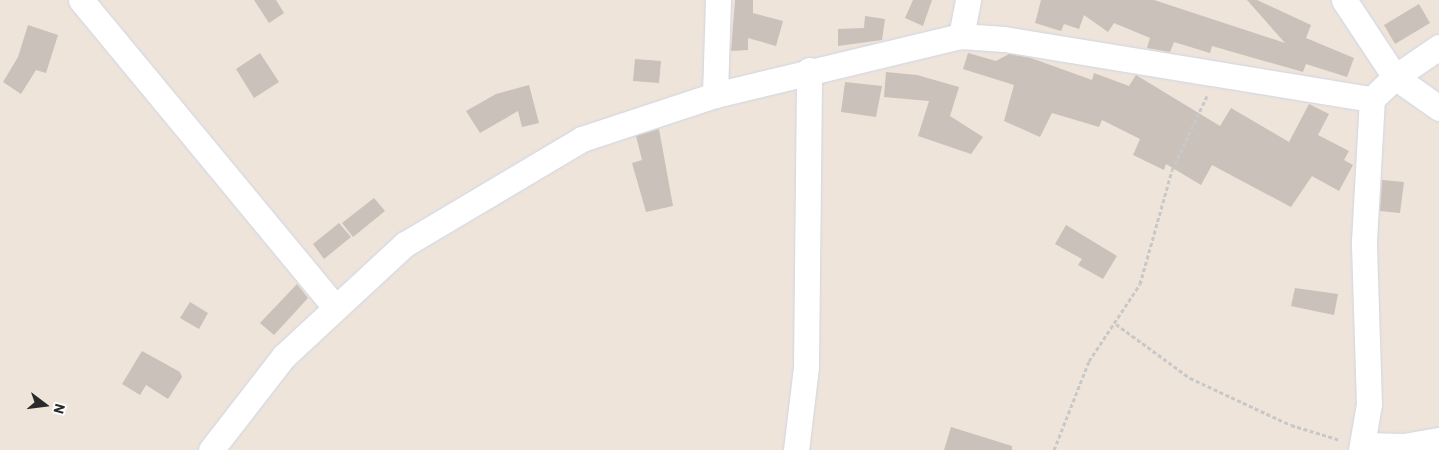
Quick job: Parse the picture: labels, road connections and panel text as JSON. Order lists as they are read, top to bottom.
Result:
{
  "north": "right"
}
